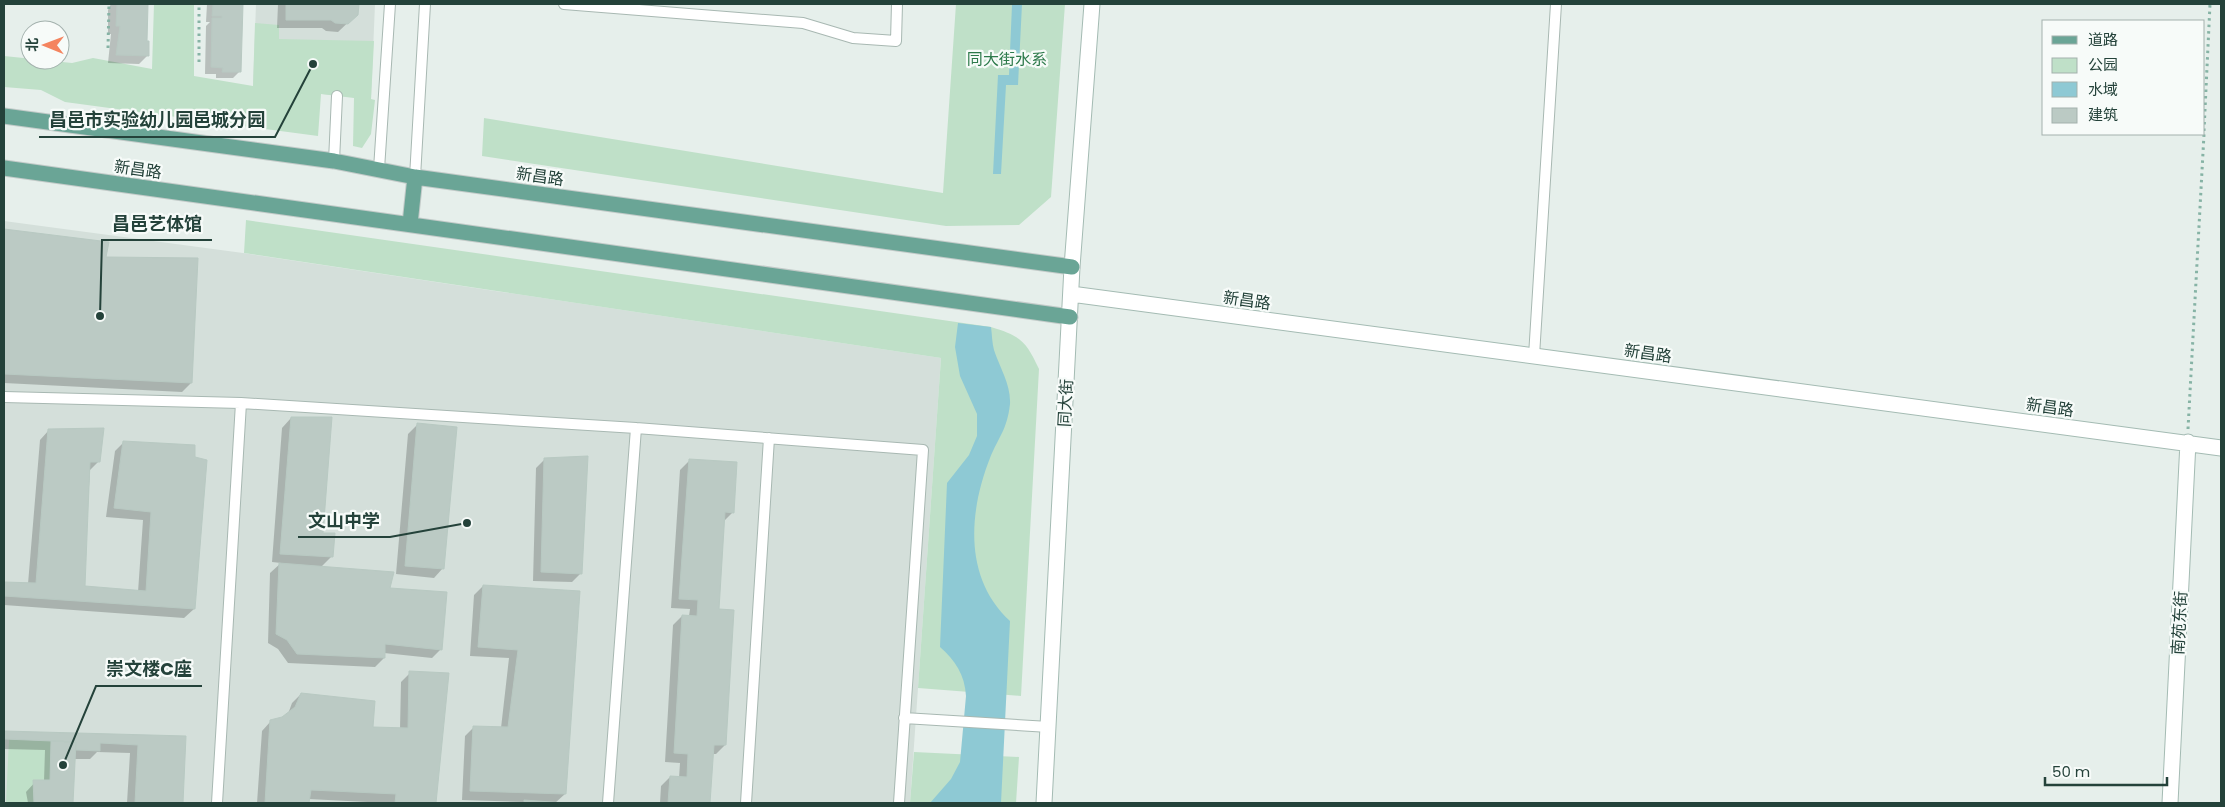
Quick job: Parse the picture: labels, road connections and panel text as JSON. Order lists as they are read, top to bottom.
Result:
{
  "streets": {
    "main road": ["新昌路"],
    "street": ["同大街", "南苑东街"]
  },
  "crossings": [
    ["新昌路", "同大街"],
    ["新昌路", "南苑东街"]
  ],
  "parks": ["同大街水系"],
  "places": [
    "昌邑市实验幼儿园邑城分园",
    "昌邑艺体馆",
    "文山中学",
    "崇文楼C座"
  ],
  "legend": [
    "道路",
    "公园",
    "水域",
    "建筑"
  ],
  "scale_bar": "50 m",
  "north": "left"
}
